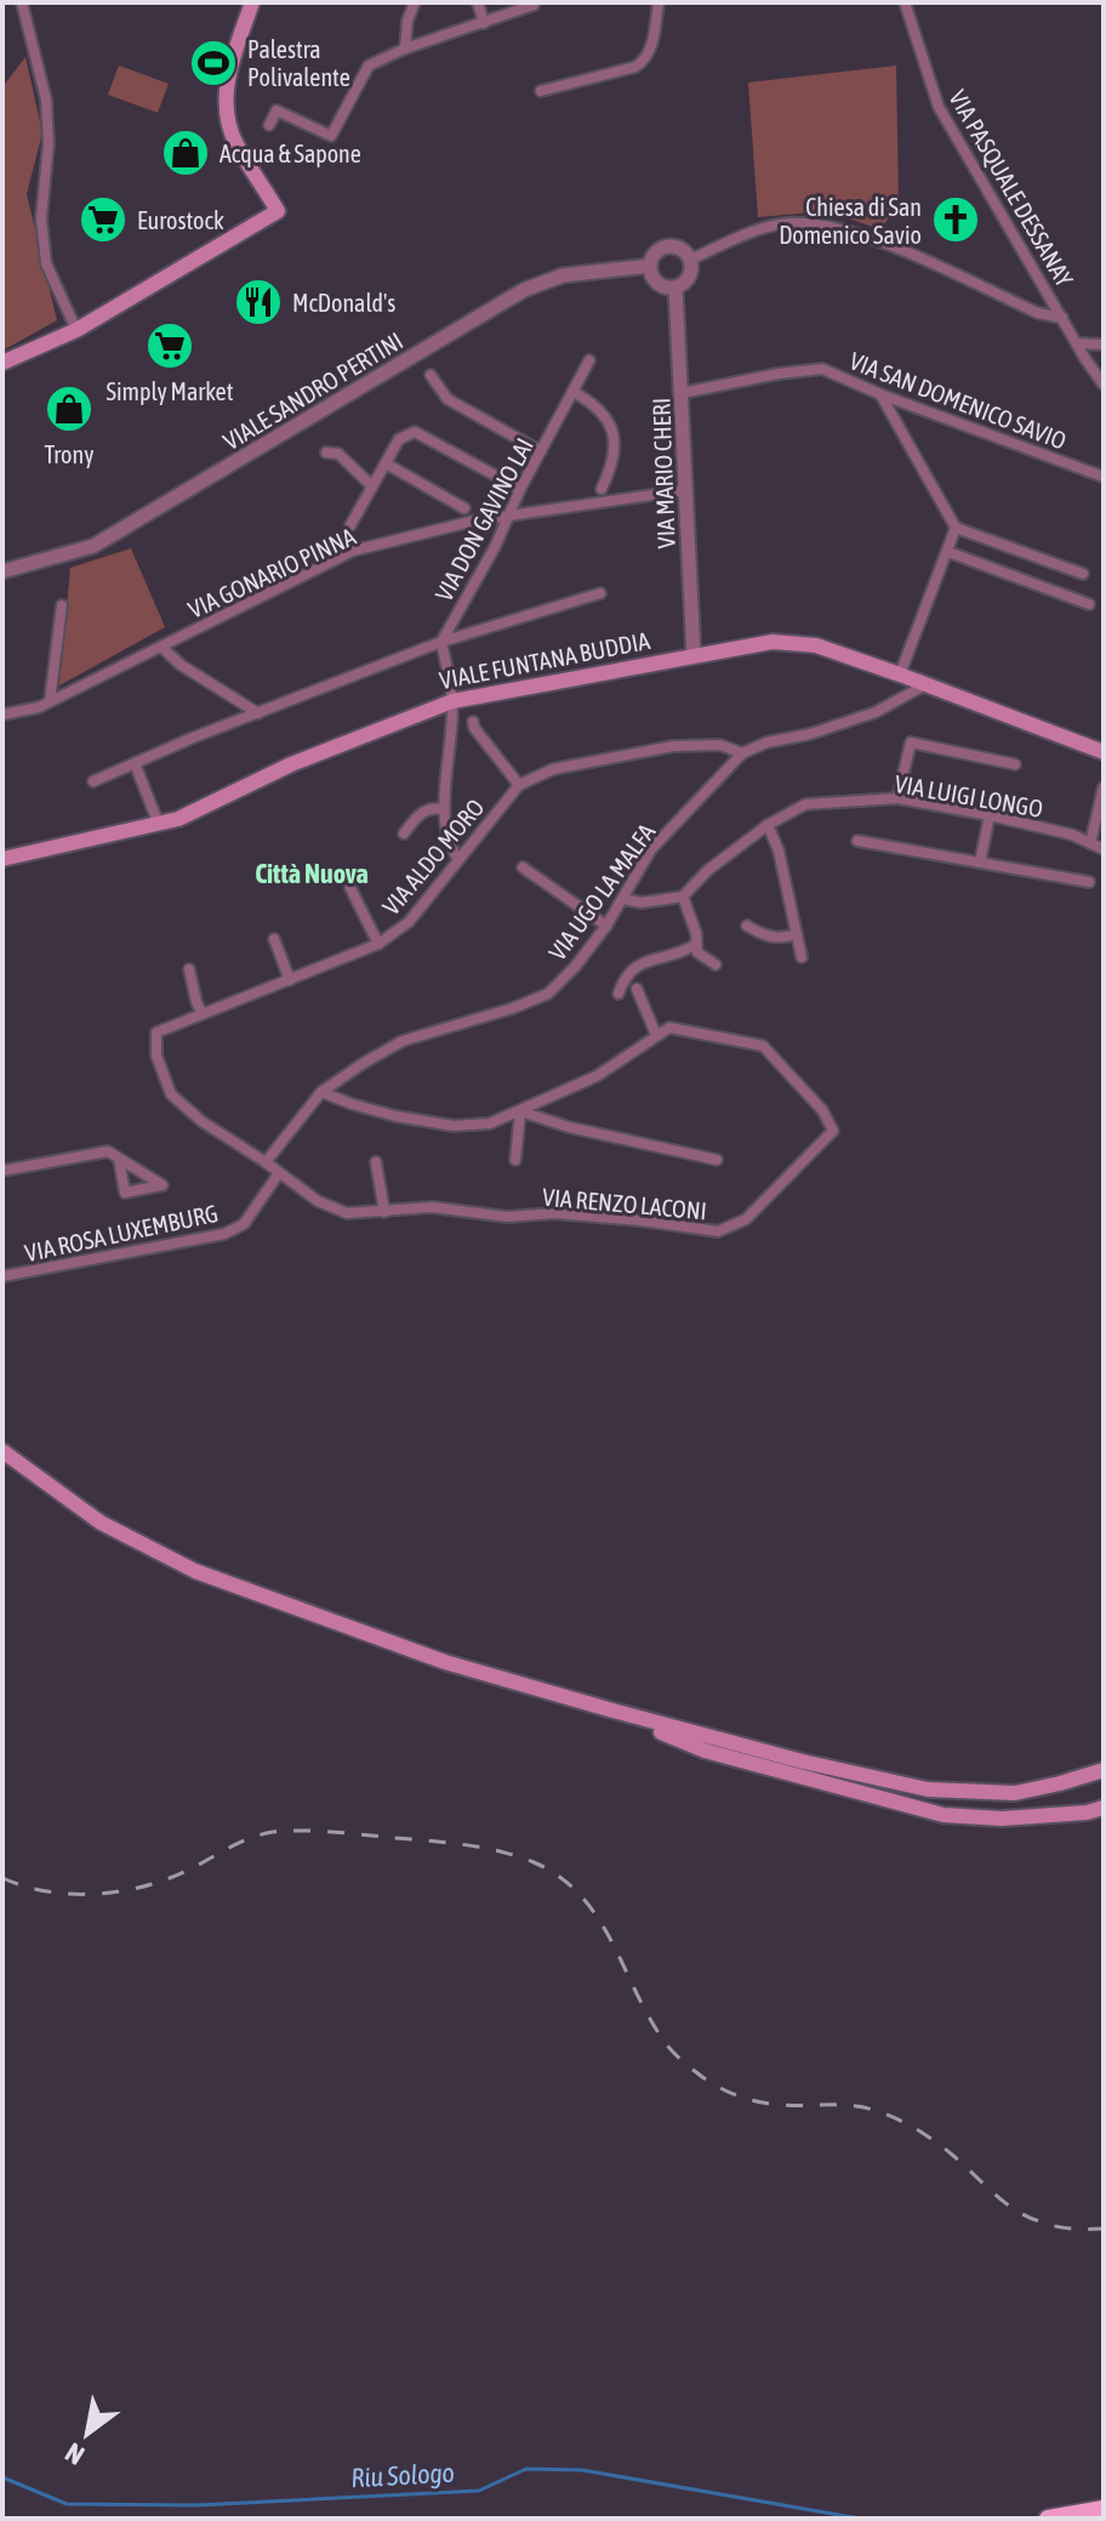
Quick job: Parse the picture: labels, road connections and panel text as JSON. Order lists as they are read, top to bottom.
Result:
{
  "streets": {
    "main road": ["VIALE FUNTANA BUDDIA"],
    "street": [
      "VIA PASQUALE DESSANAY",
      "VIALE SANDRO PERTINI",
      "VIA SAN DOMENICO SAVIO",
      "VIA MARIO CHERI",
      "VIA DON GAVINO LAI",
      "VIA GONARIO PINNA",
      "VIA LUIGI LONGO",
      "VIA ALDO MORO",
      "VIA UGO LA MALFA",
      "VIA RENZO LACONI",
      "VIA ROSA LUXEMBURG"
    ]
  },
  "crossings": [
    ["VIALE SANDRO PERTINI", "VIA MARIO CHERI"],
    ["VIA SAN DOMENICO SAVIO", "VIA MARIO CHERI"],
    ["VIA MARIO CHERI", "VIA GONARIO PINNA"],
    ["VIA MARIO CHERI", "VIALE FUNTANA BUDDIA"],
    ["VIA DON GAVINO LAI", "VIA GONARIO PINNA"],
    ["VIALE FUNTANA BUDDIA", "VIA UGO LA MALFA"],
    ["VIA ALDO MORO", "VIA UGO LA MALFA"]
  ],
  "districts": ["Città Nuova"],
  "water": ["Riu Sologo"],
  "places": {
    "sports": ["Palestra Polivalente"],
    "shop": ["Acqua & Sapone", "Trony"],
    "supermarket": ["Eurostock", "Simply Market"],
    "church": ["Chiesa di San Domenico Savio"],
    "restaurant": ["McDonald's"]
  },
  "north": "bottom left"
}
